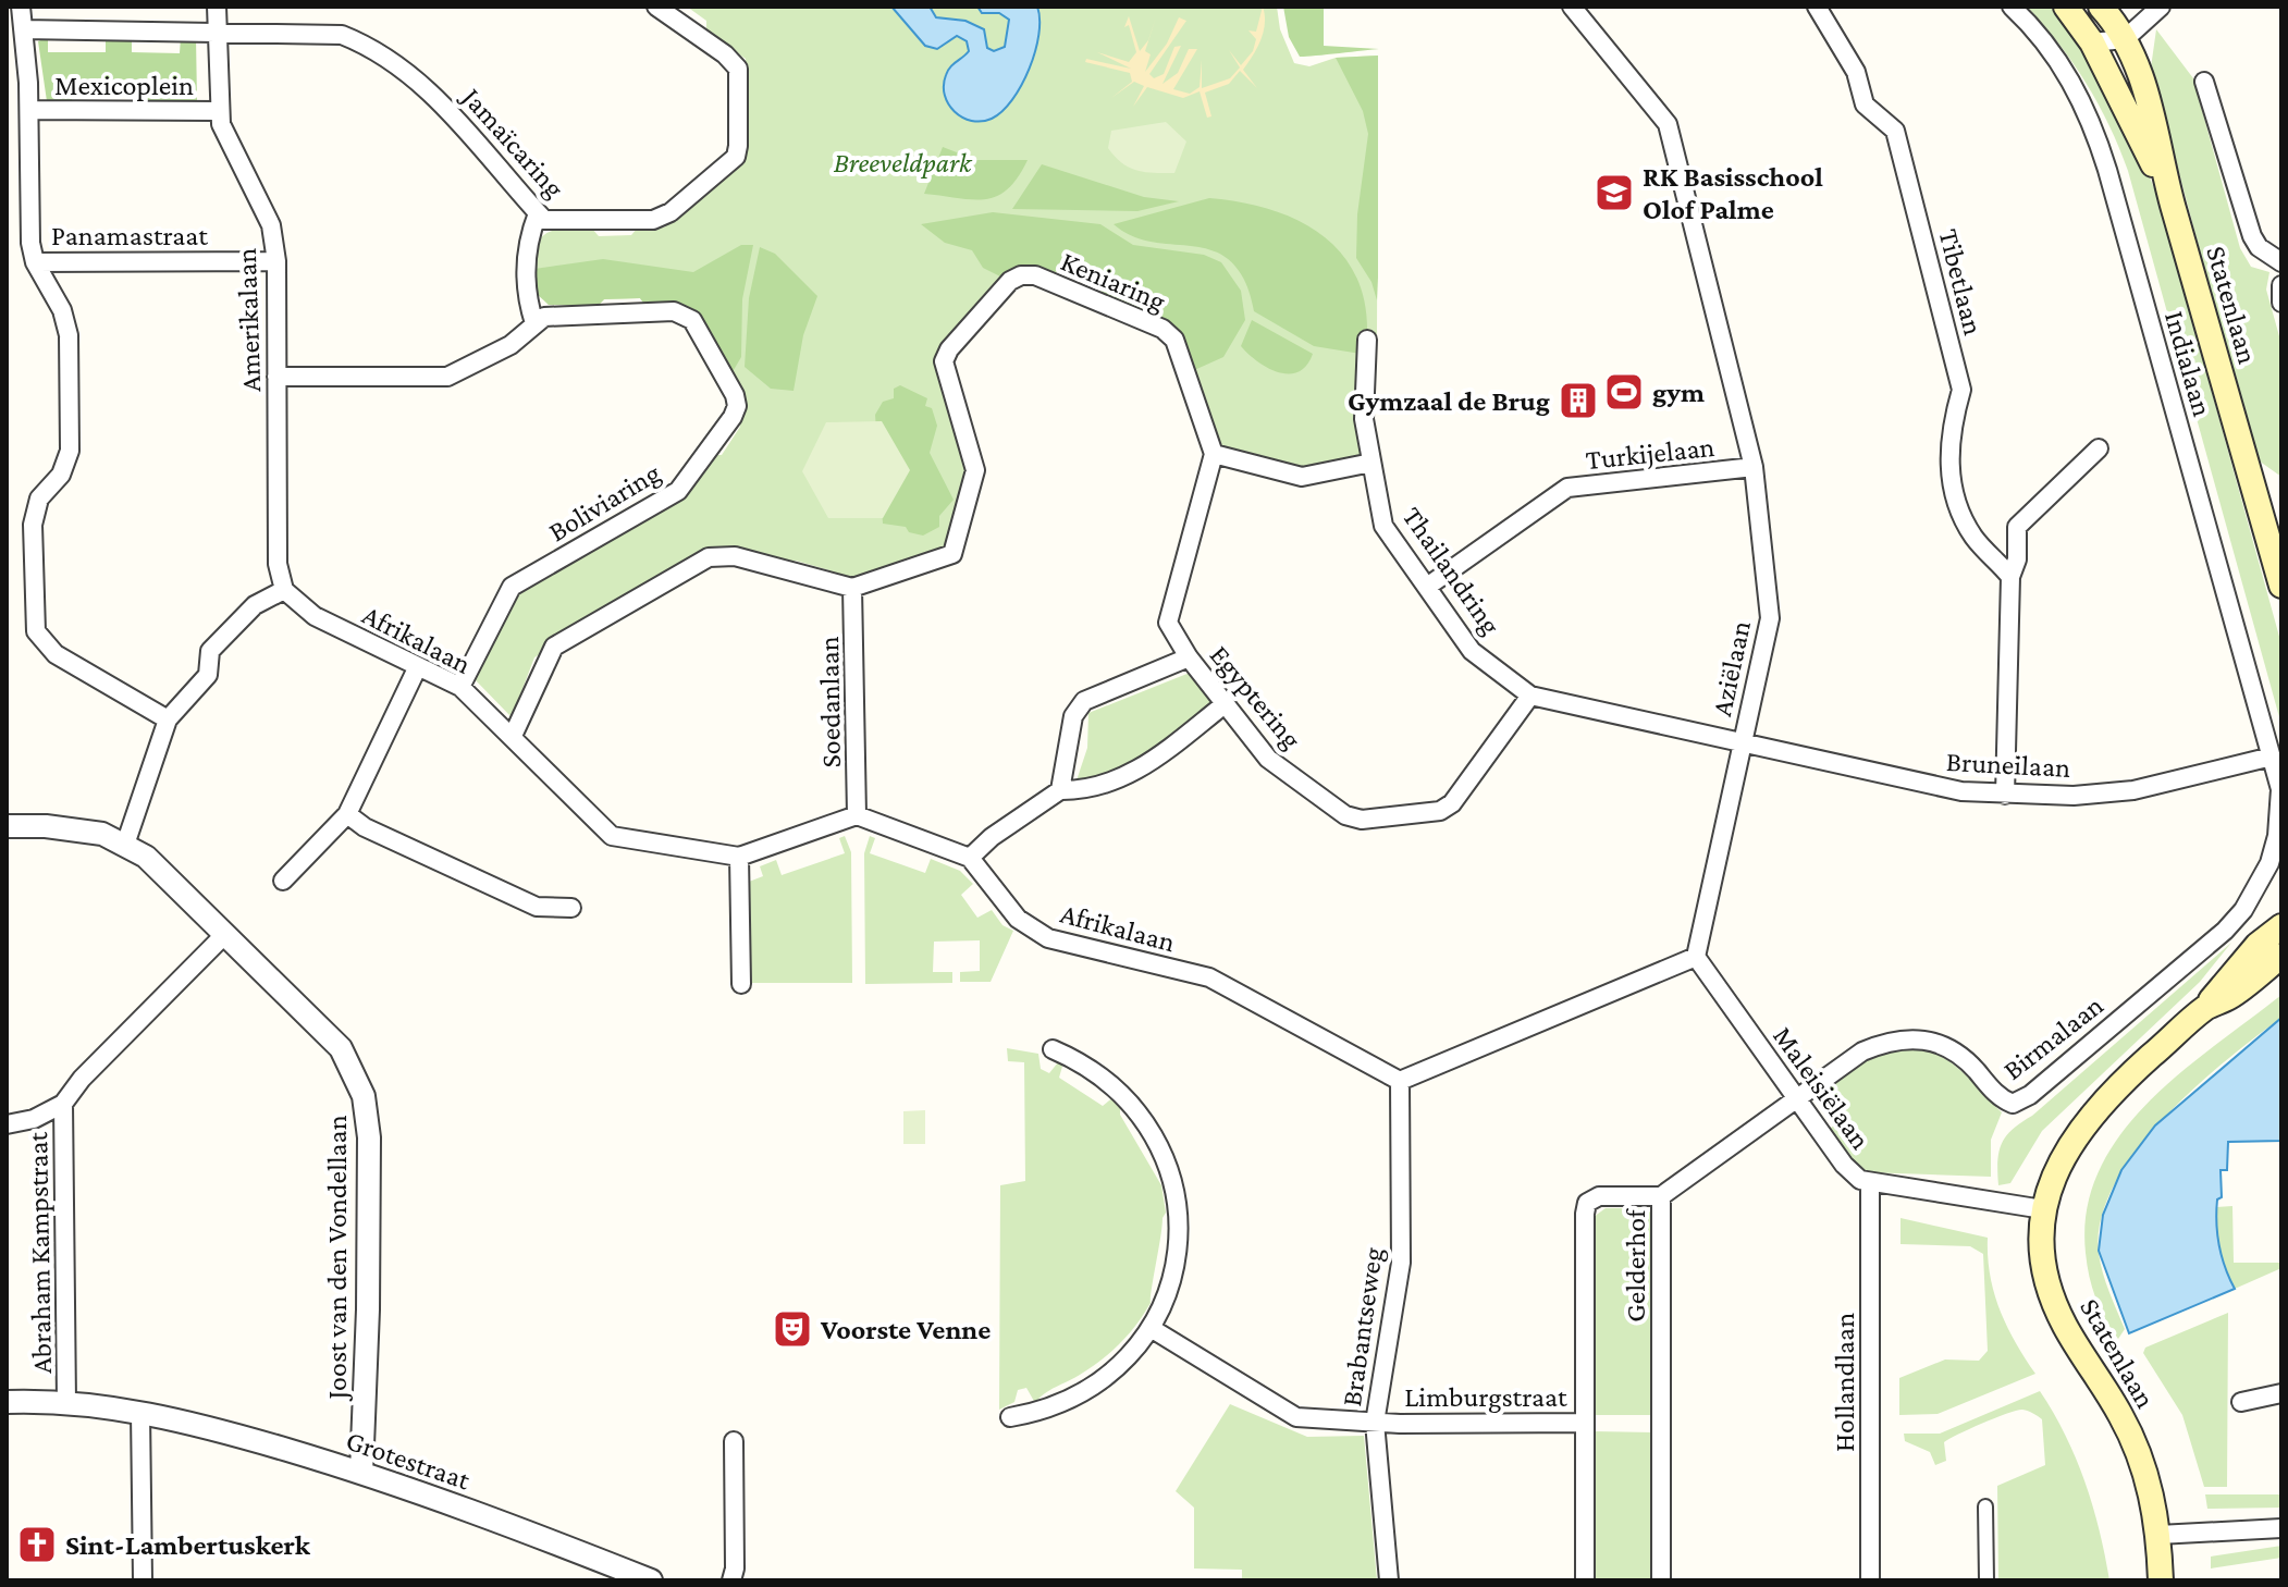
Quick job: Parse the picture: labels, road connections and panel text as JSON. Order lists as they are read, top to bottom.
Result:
{
  "streets": {
    "main road": ["Statenlaan"],
    "street": [
      "Mexicoplein",
      "Jamaïcaring",
      "Panamastraat",
      "Keniaring",
      "Tibetlaan",
      "Amerikalaan",
      "Indialaan",
      "Turkijelaan",
      "Boliviaring",
      "Thailandring",
      "Afrikalaan",
      "Aziëlaan",
      "Egyptering",
      "Soedanlaan",
      "Bruneilaan",
      "Birmalaan",
      "Maleisiëlaan",
      "Abraham Kampstraat",
      "Joost van den Vondellaan",
      "Gelderhof",
      "Brabantseweg",
      "Hollandlaan",
      "Limburgstraat",
      "Grotestraat"
    ]
  },
  "crossings": [
    ["Mexicoplein", "Jamaïcaring"],
    ["Mexicoplein", "Amerikalaan"],
    ["Jamaïcaring", "Amerikalaan"],
    ["Panamastraat", "Amerikalaan"],
    ["Keniaring", "Egyptering"],
    ["Keniaring", "Soedanlaan"],
    ["Statenlaan", "Maleisiëlaan"],
    ["Amerikalaan", "Boliviaring"],
    ["Amerikalaan", "Afrikalaan"],
    ["Indialaan", "Bruneilaan"],
    ["Indialaan", "Birmalaan"],
    ["Turkijelaan", "Thailandring"],
    ["Turkijelaan", "Aziëlaan"],
    ["Boliviaring", "Afrikalaan"],
    ["Thailandring", "Aziëlaan"],
    ["Thailandring", "Egyptering"],
    ["Thailandring", "Bruneilaan"],
    ["Afrikalaan", "Soedanlaan"],
    ["Afrikalaan", "Brabantseweg"],
    ["Aziëlaan", "Bruneilaan"],
    ["Aziëlaan", "Maleisiëlaan"],
    ["Bruneilaan", "Birmalaan"],
    ["Birmalaan", "Maleisiëlaan"],
    ["Birmalaan", "Gelderhof"],
    ["Maleisiëlaan", "Hollandlaan"],
    ["Abraham Kampstraat", "Joost van den Vondellaan"],
    ["Abraham Kampstraat", "Grotestraat"],
    ["Joost van den Vondellaan", "Grotestraat"],
    ["Gelderhof", "Limburgstraat"],
    ["Brabantseweg", "Limburgstraat"]
  ],
  "parks": ["Breeveldpark"],
  "places": {
    "school or university": ["RK Basisschool Olof Palme"],
    "sports": ["gym"],
    "building": ["Gymzaal de Brug"],
    "theatre": ["Voorste Venne"],
    "church": ["Sint-Lambertuskerk"]
  }
}
